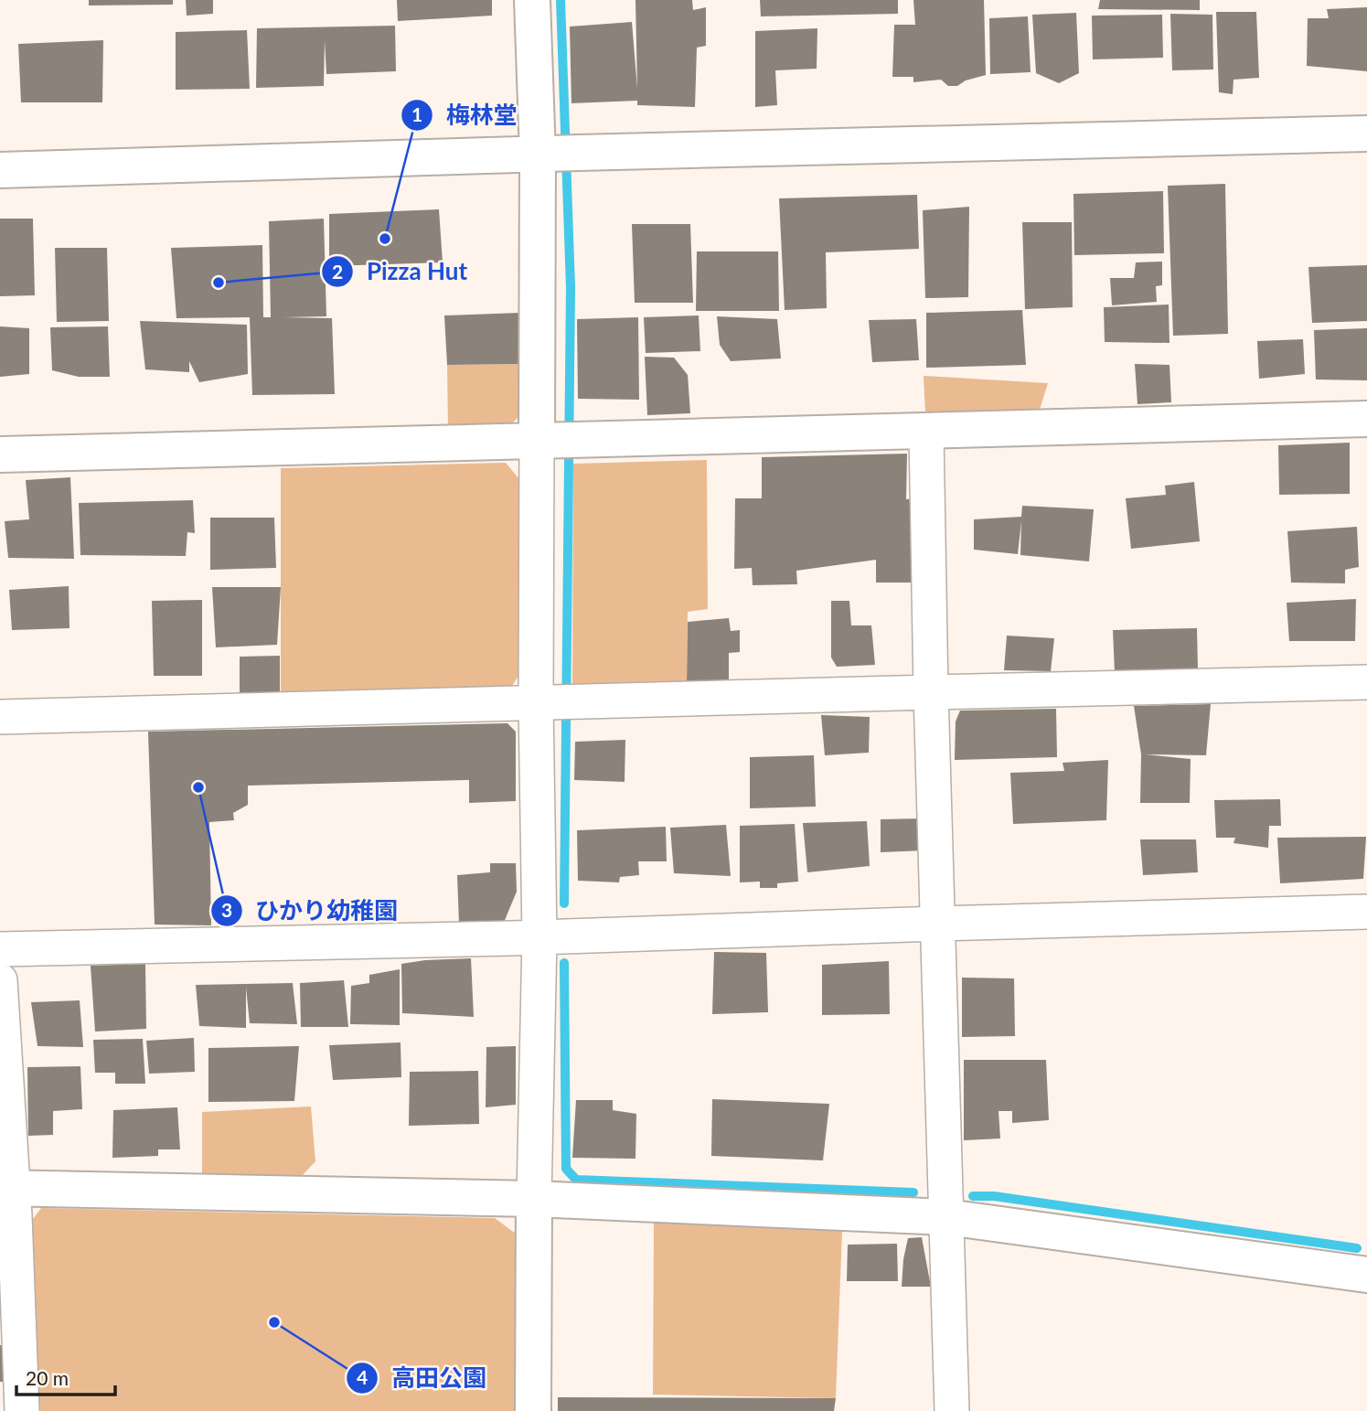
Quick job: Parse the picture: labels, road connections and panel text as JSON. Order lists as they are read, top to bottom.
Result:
{
  "places": [
    "梅林堂",
    "Pizza Hut",
    "ひかり幼稚園",
    "高田公園"
  ],
  "scale_bar": "20 m"
}
